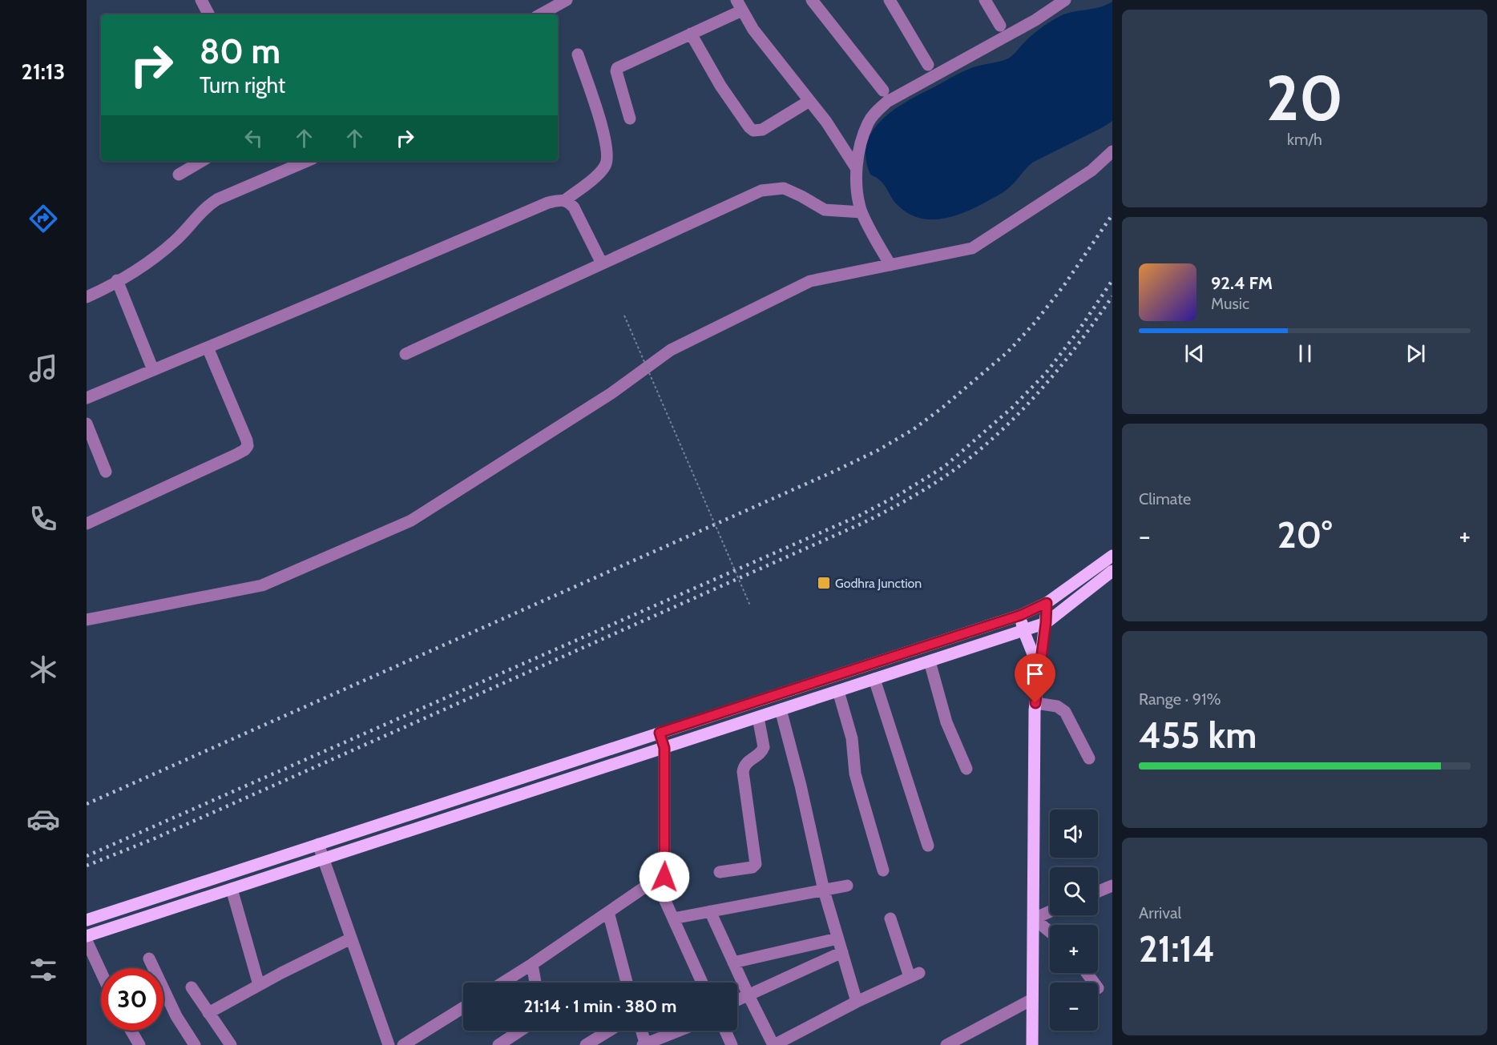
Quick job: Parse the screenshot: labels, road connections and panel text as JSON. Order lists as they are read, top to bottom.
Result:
{
  "places": {
    "transit": ["Godhra Junction"]
  },
  "page": {
    "tabs": "21:13",
    "tile": [
      ["20", "km/h"],
      "Climate",
      ["Range · 91%", "455 km"],
      ["Arrival", "21:14"]
    ],
    "turn": ["80 m", "Turn right"],
    "song": ["92.4 FM", "Music"],
    "heat": ["−", "20°", "+"],
    "map_buttons": ["+", "−"],
    "limit": "30",
    "trip": "21:14 · 1 min · 380 m"
  }
}
